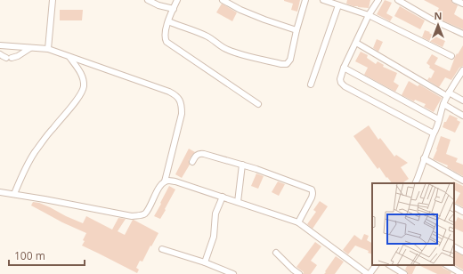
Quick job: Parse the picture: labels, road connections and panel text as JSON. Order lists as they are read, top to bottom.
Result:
{
  "scale_bar": "100 m",
  "north": "top"
}
